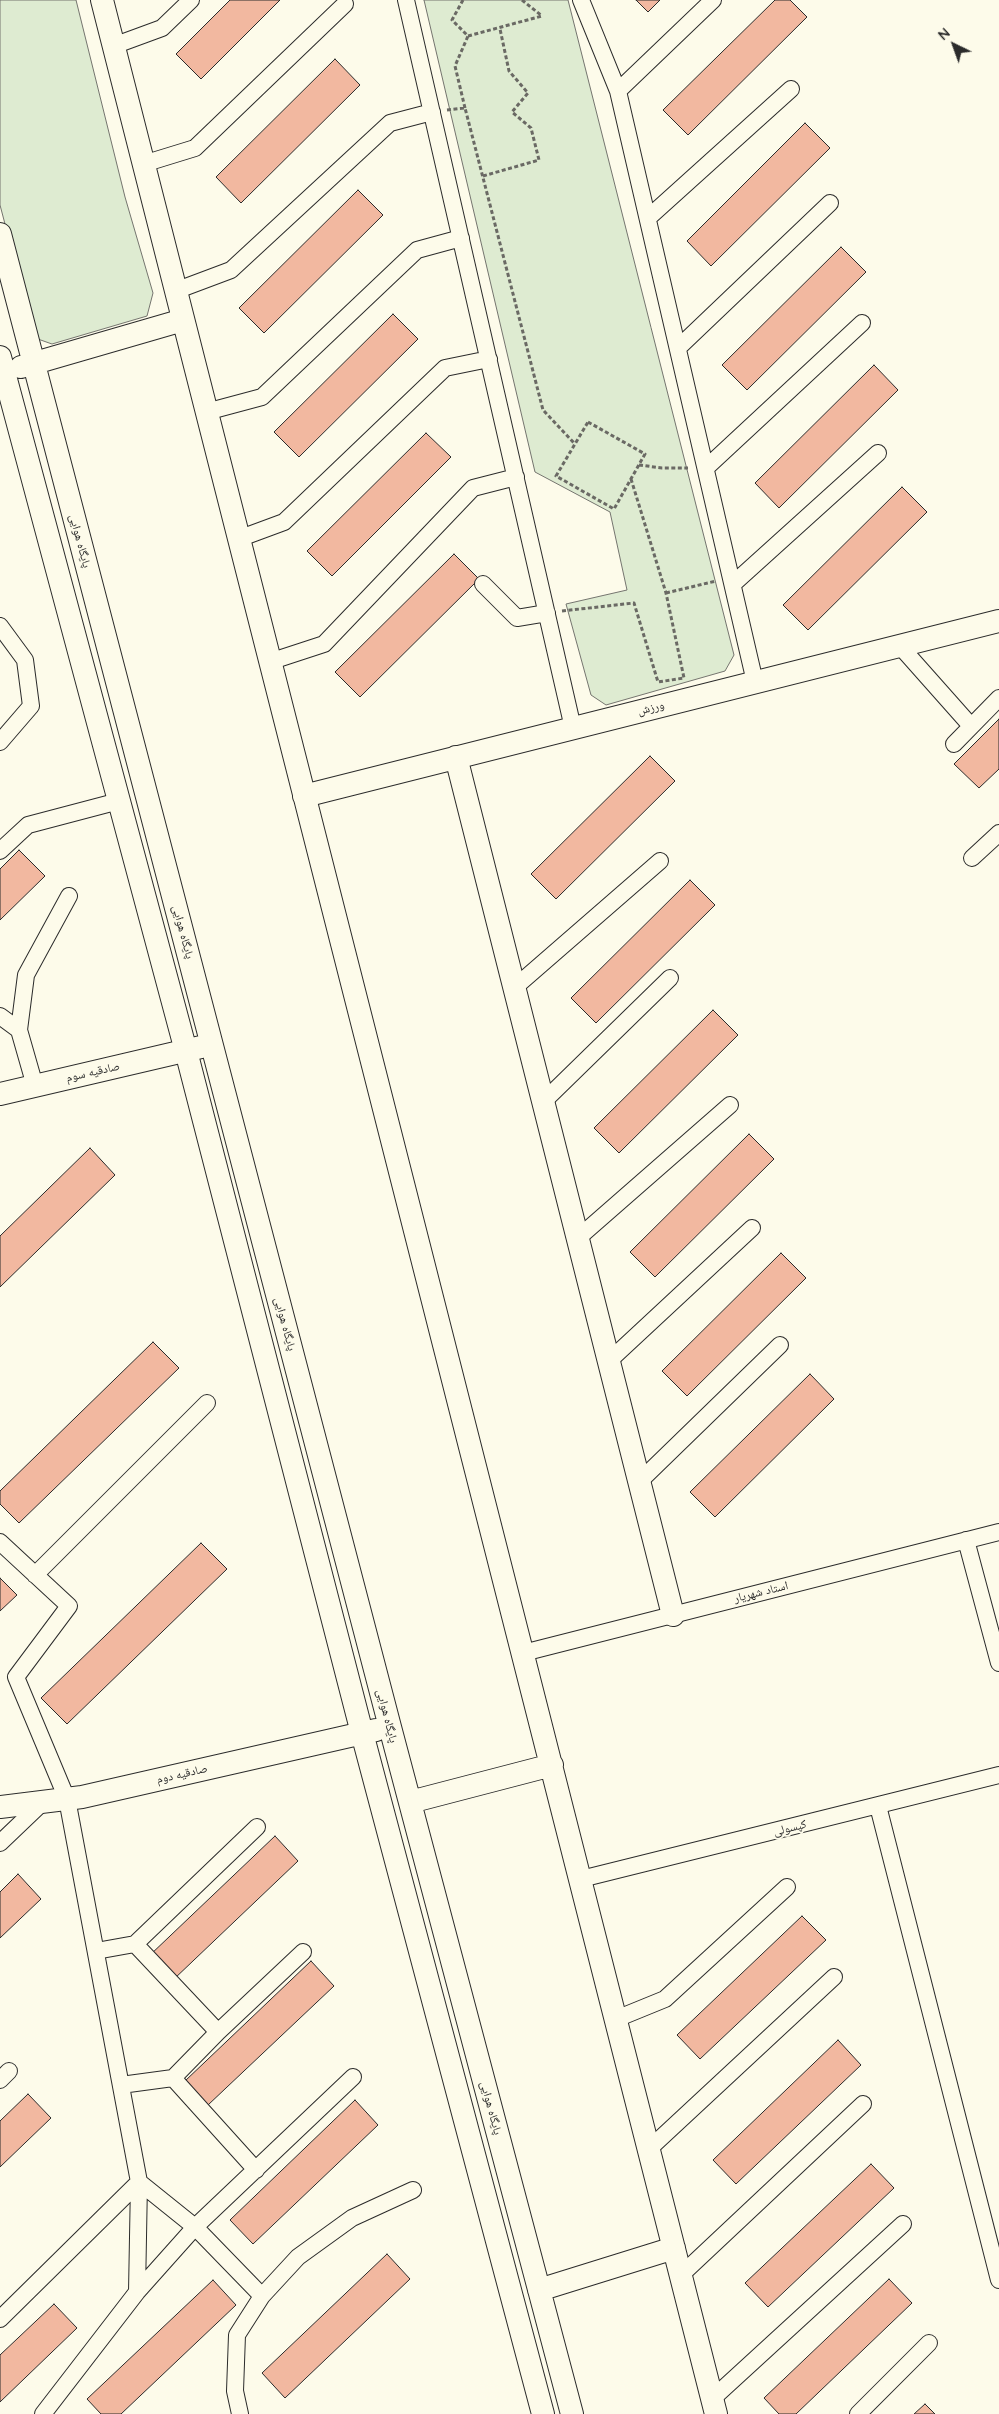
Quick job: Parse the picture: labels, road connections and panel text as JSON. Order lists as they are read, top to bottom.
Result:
{
  "streets": {
    "street": [
      "پایگاه هوایی",
      "ورزش",
      "صادقیه سوم",
      "استاد شهریار",
      "صادقیه دوم",
      "کپسولی"
    ]
  },
  "crossings": [
    ["پایگاه هوایی", "صادقیه سوم"],
    ["پایگاه هوایی", "صادقیه دوم"]
  ],
  "north": "top left"
}
